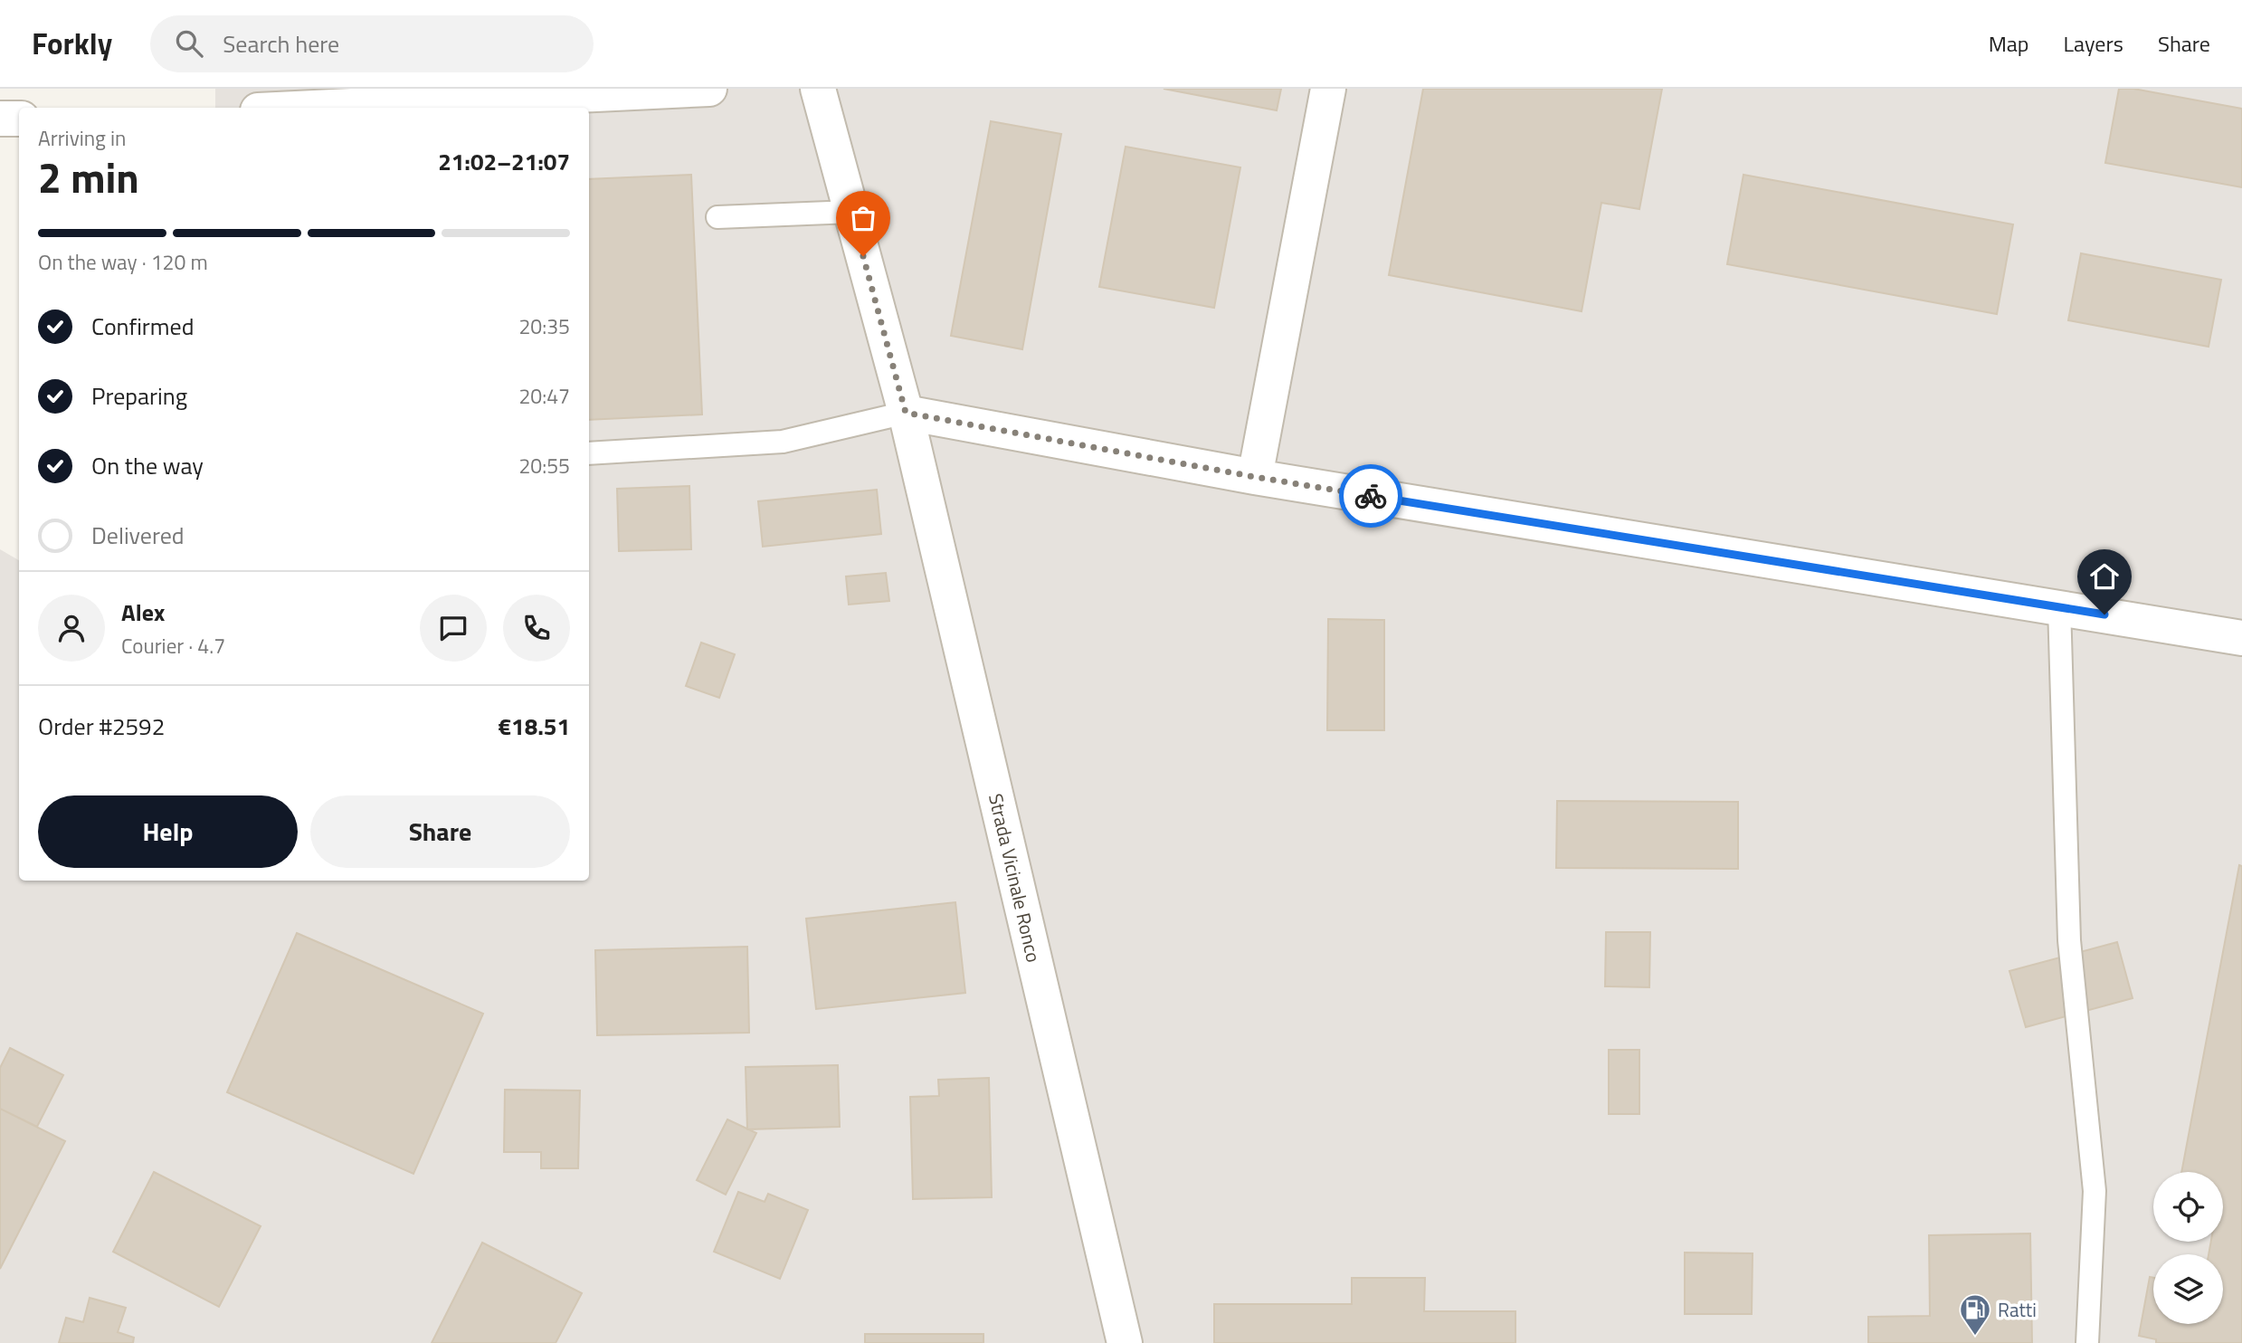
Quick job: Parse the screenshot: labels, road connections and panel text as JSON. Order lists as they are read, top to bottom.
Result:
{
  "streets": {
    "street": ["Strada Vicinale Ronco"]
  },
  "places": {
    "fuel station": ["Ratti"]
  },
  "page": {
    "header": "Forkly",
    "search": "Search here",
    "nav": ["Map", "Layers", "Share"],
    "heading": ["2 min", "Arriving in", "21:02–21:07"],
    "panel": [
      "Alex",
      "Courier · 4.7",
      "Order #2592",
      "€18.51"
    ],
    "bar": "On the way · 120 m",
    "list": [
      ["Confirmed", "20:35"],
      ["Preparing", "20:47"],
      ["On the way", "20:55"],
      "Delivered"
    ],
    "buttons": ["Help", "Share"]
  }
}
